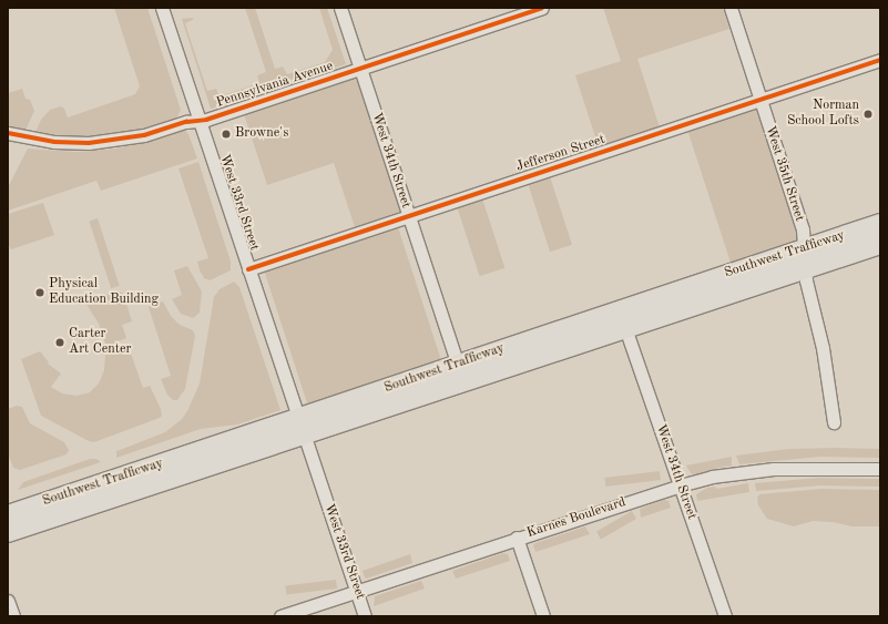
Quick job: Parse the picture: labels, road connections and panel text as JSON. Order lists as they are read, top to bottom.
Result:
{
  "streets": {
    "main road": ["Southwest Trafficway"],
    "street": [
      "Pennsylvania Avenue",
      "Jefferson Street",
      "West 34th Street",
      "West 35th Street",
      "West 33rd Street",
      "Karnes Boulevard"
    ]
  },
  "crossings": [
    ["Pennsylvania Avenue", "West 34th Street"],
    ["Pennsylvania Avenue", "West 33rd Street"],
    ["Jefferson Street", "West 34th Street"],
    ["Jefferson Street", "West 35th Street"],
    ["Jefferson Street", "West 33rd Street"],
    ["West 34th Street", "Southwest Trafficway"],
    ["West 34th Street", "Karnes Boulevard"],
    ["West 35th Street", "Southwest Trafficway"],
    ["West 33rd Street", "Southwest Trafficway"],
    ["West 33rd Street", "Karnes Boulevard"]
  ],
  "places": [
    "Norman School Lofts",
    "Browne's",
    "Physical Education Building",
    "Carter Art Center"
  ]
}
